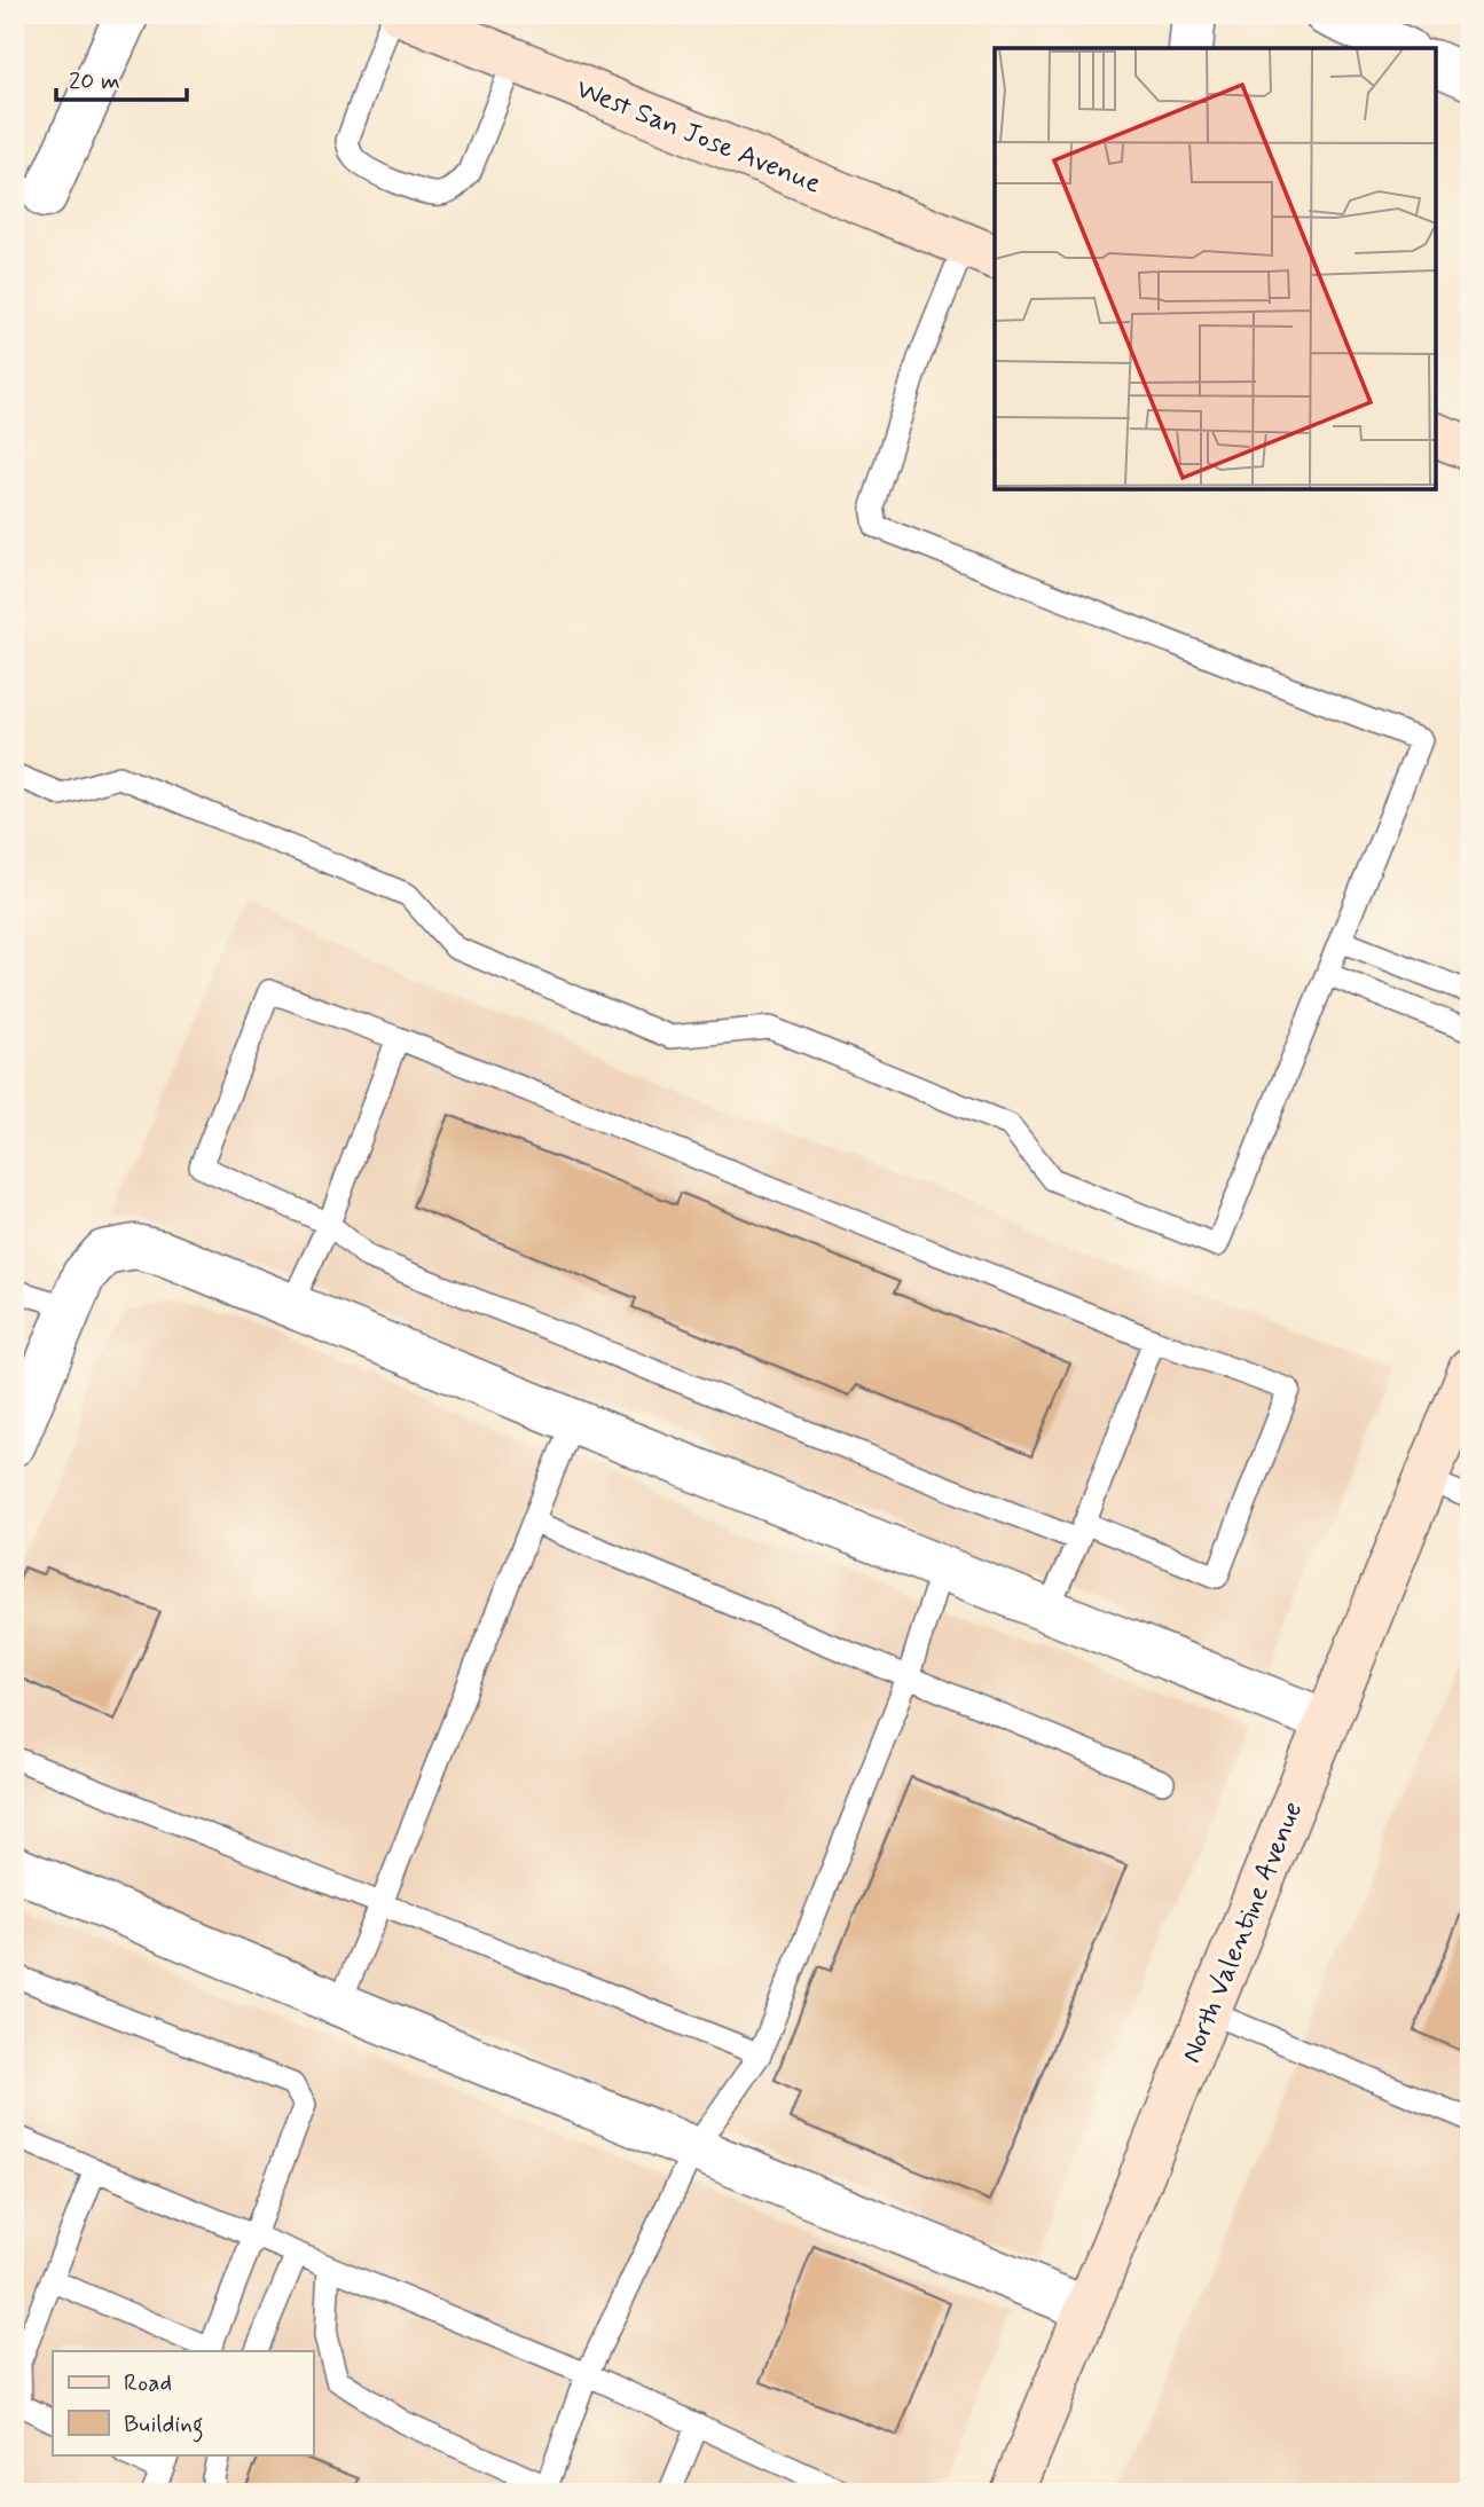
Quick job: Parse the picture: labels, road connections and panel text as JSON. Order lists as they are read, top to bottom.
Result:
{
  "streets": {
    "street": ["West San Jose Avenue", "North Valentine Avenue"]
  },
  "legend": ["Road", "Building"],
  "scale_bar": "20 m"
}
